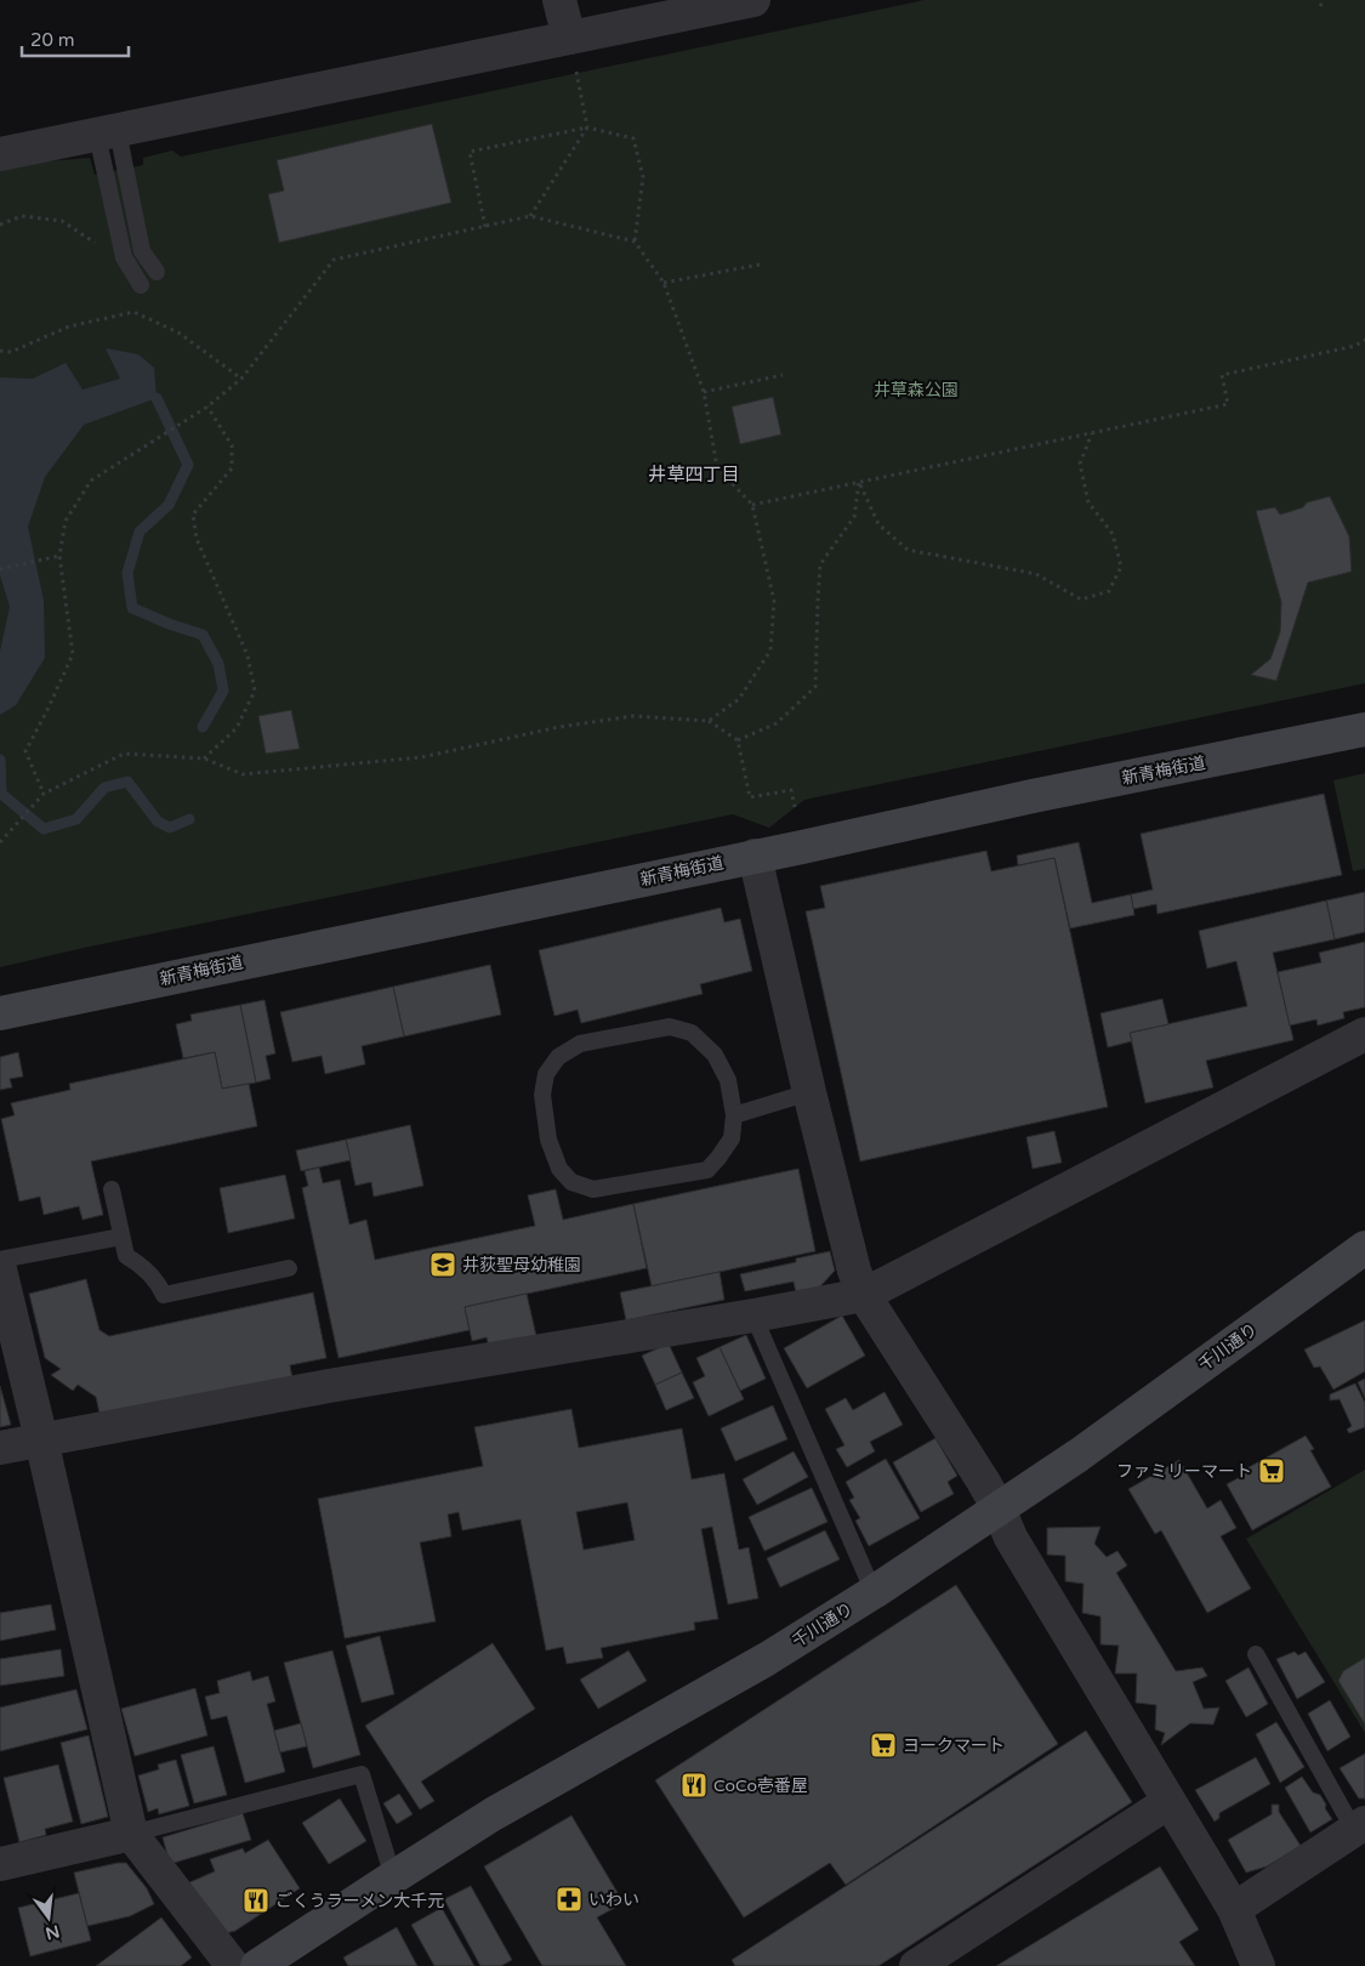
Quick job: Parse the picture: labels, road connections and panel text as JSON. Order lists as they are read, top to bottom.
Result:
{
  "streets": {
    "main road": ["新青梅街道", "千川通り"]
  },
  "districts": ["井草四丁目"],
  "parks": ["井草森公園"],
  "places": {
    "school or university": ["井荻聖母幼稚園"],
    "supermarket": ["ファミリーマート", "ヨークマート"],
    "restaurant": ["CoCo壱番屋", "ごくうラーメン大千元"],
    "pharmacy": ["いわい"]
  },
  "scale_bar": "20 m",
  "north": "bottom"
}
